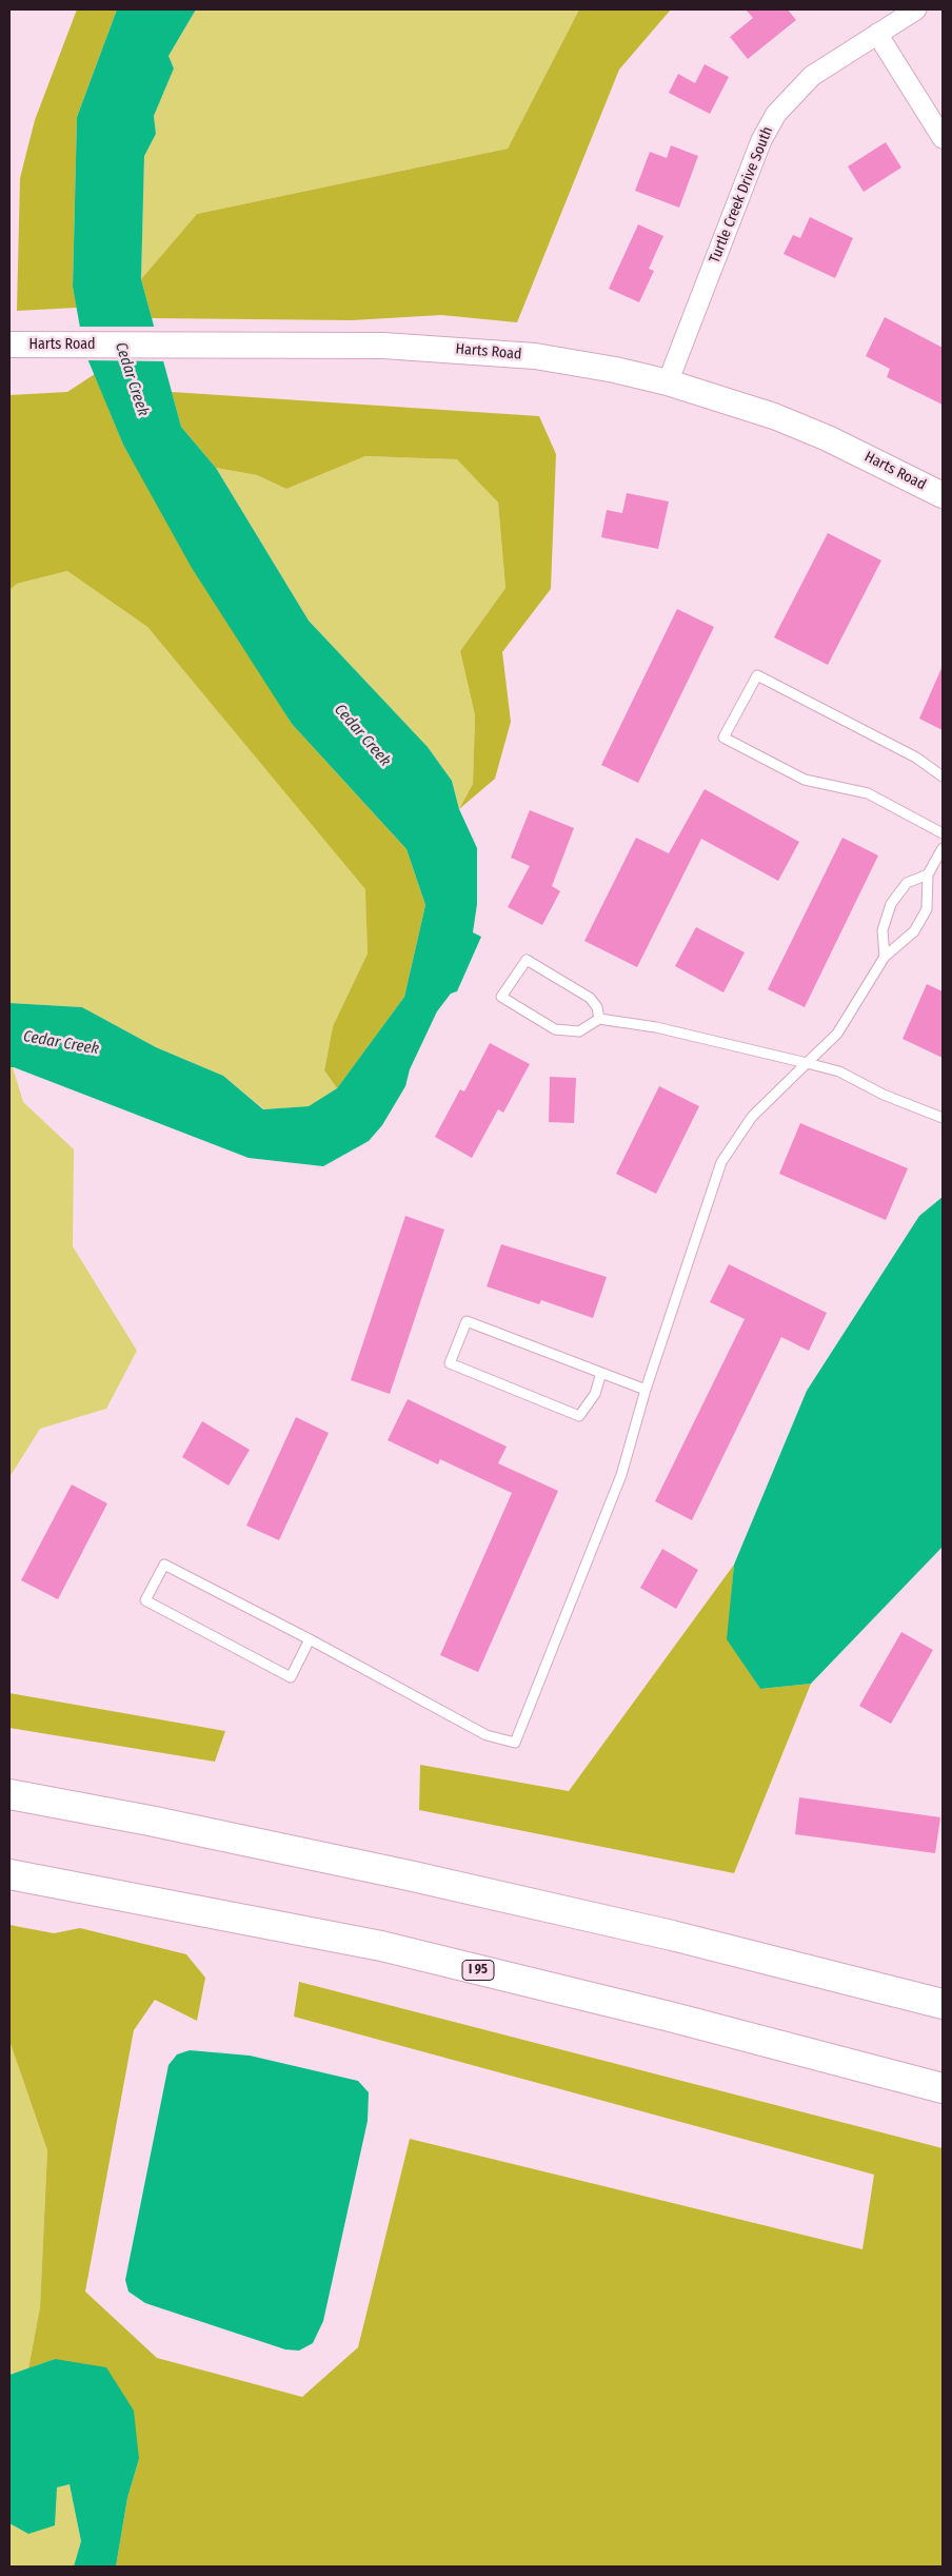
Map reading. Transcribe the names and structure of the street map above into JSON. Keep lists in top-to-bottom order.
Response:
{
  "streets": {
    "highway": ["I 95"],
    "street": ["Turtle Creek Drive South", "Harts Road"]
  },
  "crossings": [
    ["Turtle Creek Drive South", "Harts Road"]
  ],
  "water": ["Cedar Creek"]
}
